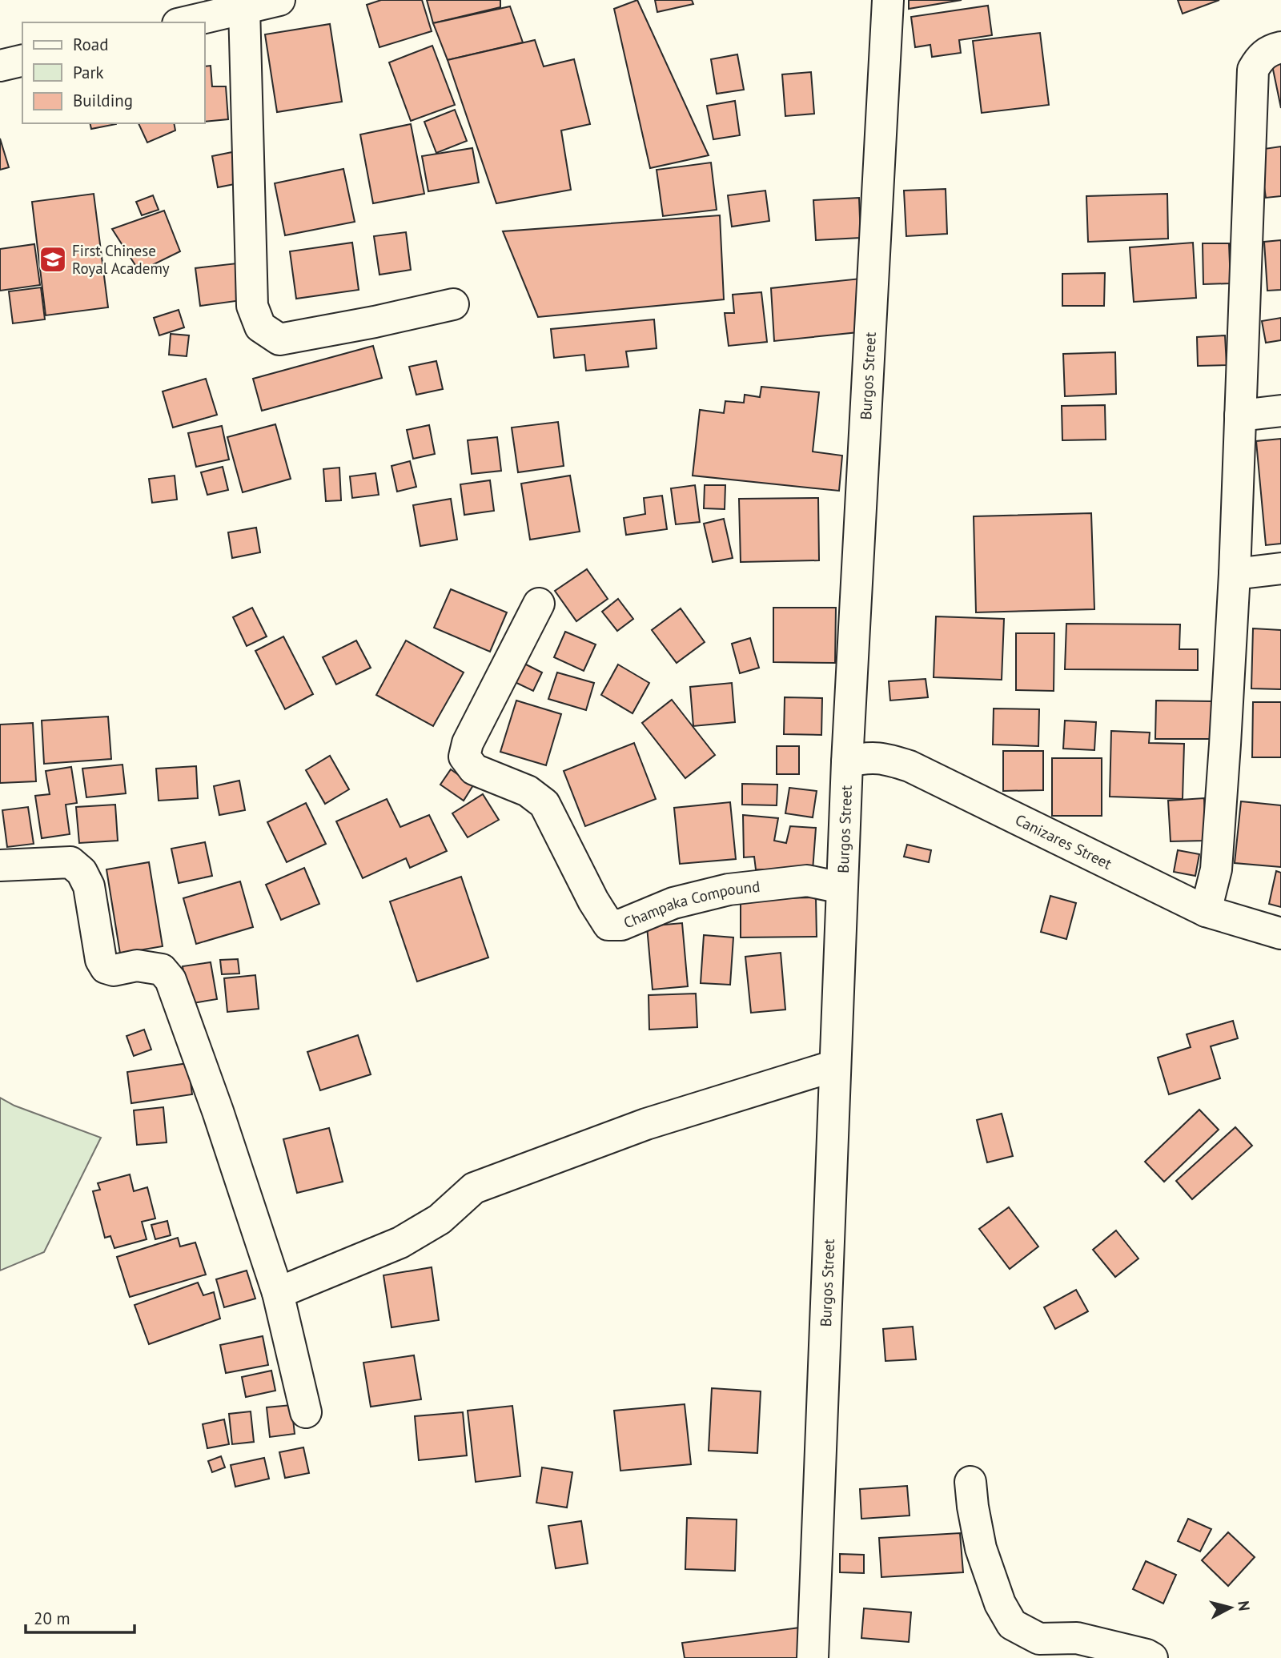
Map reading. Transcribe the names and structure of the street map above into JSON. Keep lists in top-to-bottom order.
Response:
{
  "streets": {
    "street": ["Burgos Street", "Canizares Street", "Champaka Compound"]
  },
  "crossings": [
    ["Burgos Street", "Canizares Street"],
    ["Burgos Street", "Champaka Compound"]
  ],
  "places": {
    "school or university": ["First Chinese Royal Academy"]
  },
  "legend": ["Road", "Park", "Building"],
  "scale_bar": "20 m",
  "north": "right"
}
